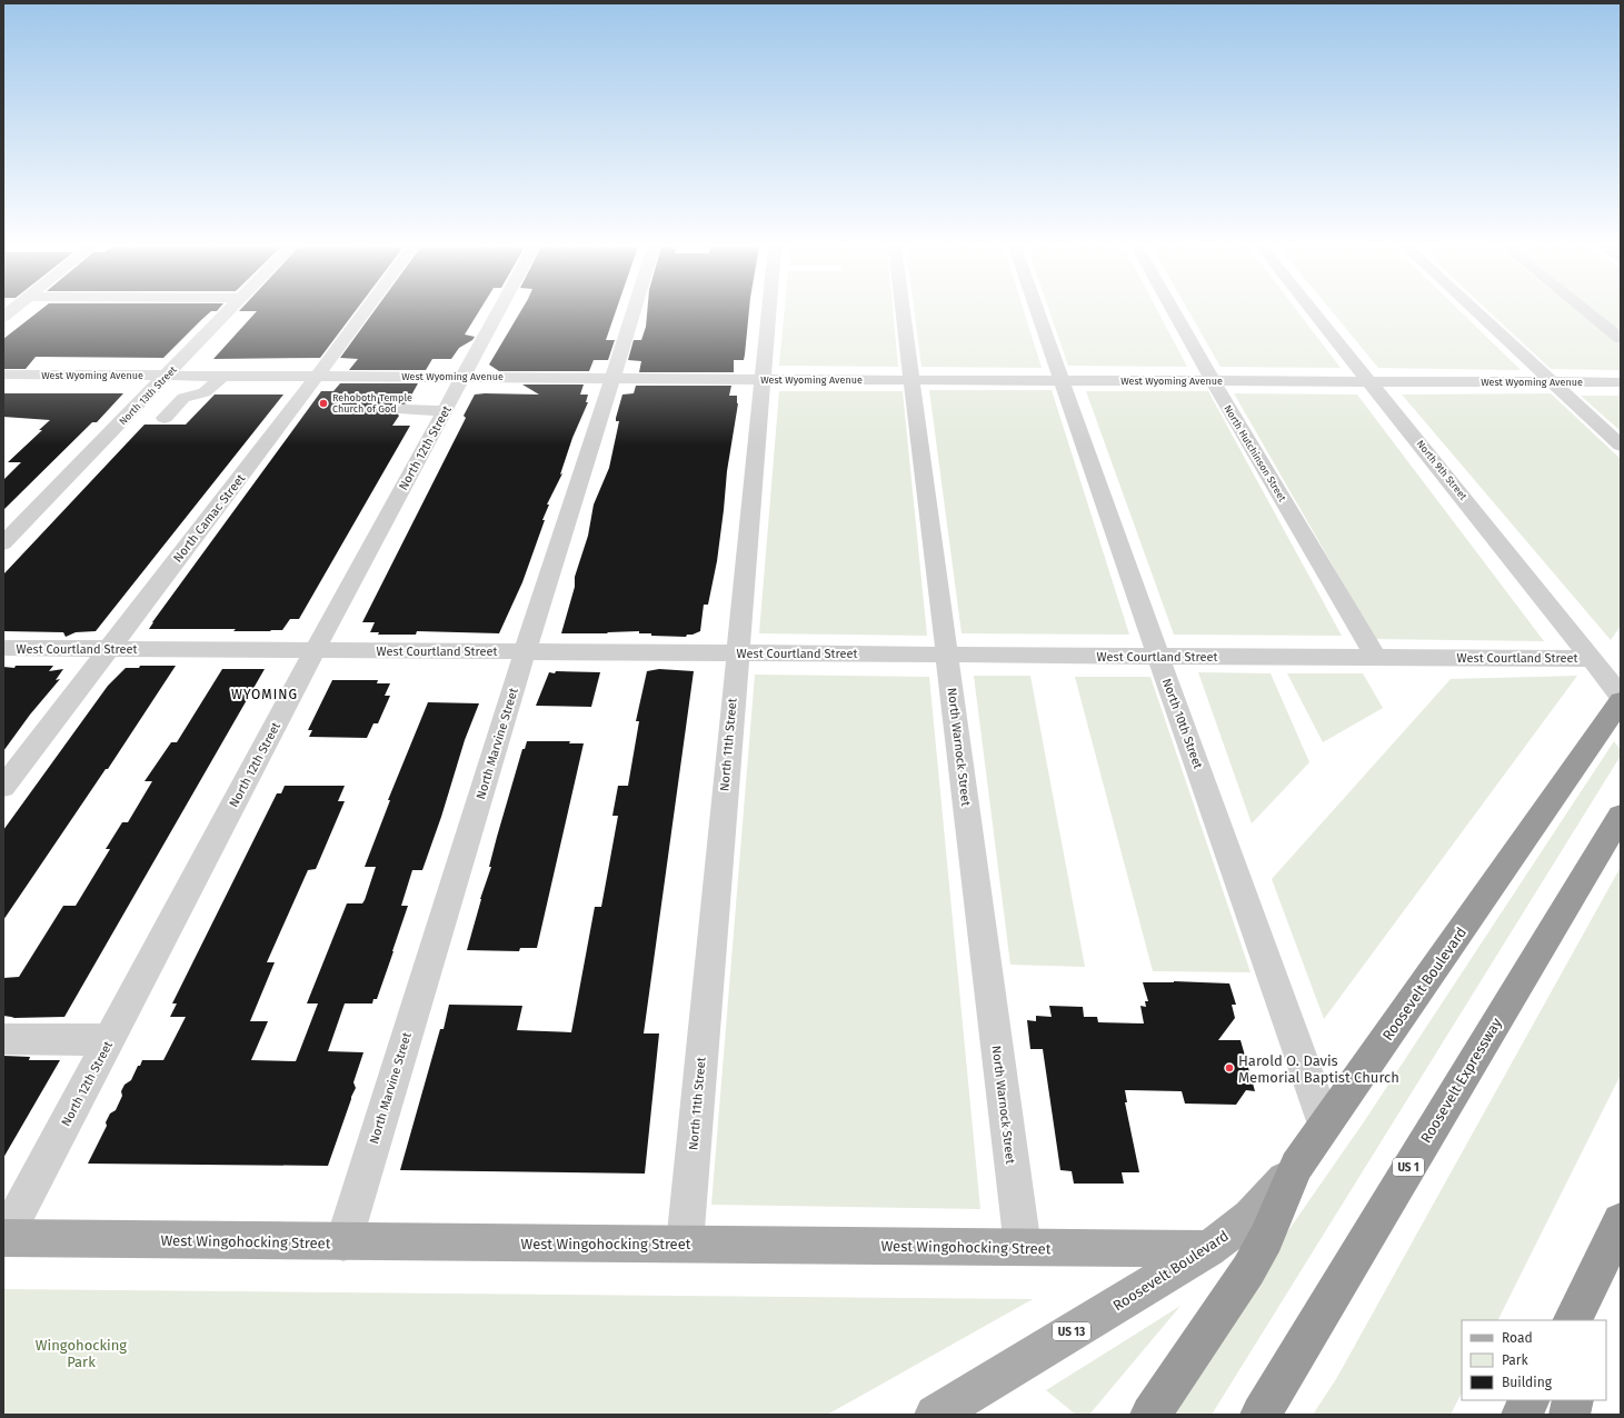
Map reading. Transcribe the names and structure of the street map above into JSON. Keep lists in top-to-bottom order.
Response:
{
  "streets": {
    "highway": ["Roosevelt Boulevard", "Roosevelt Expressway", "US 1"],
    "main road": ["West Wingohocking Street", "US 13"],
    "street": [
      "West Wyoming Avenue",
      "North 13th Street",
      "North 12th Street",
      "North Hutchinson Street",
      "North 9th Street",
      "North Camac Street",
      "West Courtland Street",
      "North 10th Street",
      "North Marvine Street",
      "North 11th Street",
      "North Warnock Street"
    ]
  },
  "crossings": [
    ["West Wyoming Avenue", "North 13th Street"],
    ["West Wyoming Avenue", "North 12th Street"],
    ["West Wyoming Avenue", "North Hutchinson Street"],
    ["West Wyoming Avenue", "North 9th Street"],
    ["West Wyoming Avenue", "North Camac Street"],
    ["West Wyoming Avenue", "North 10th Street"],
    ["West Wyoming Avenue", "North Marvine Street"],
    ["West Wyoming Avenue", "North 11th Street"],
    ["West Wyoming Avenue", "North Warnock Street"],
    ["North 12th Street", "West Courtland Street"],
    ["North 12th Street", "West Wingohocking Street"],
    ["North Hutchinson Street", "West Courtland Street"],
    ["North 9th Street", "West Courtland Street"],
    ["North Camac Street", "West Courtland Street"],
    ["West Courtland Street", "North 10th Street"],
    ["West Courtland Street", "North Marvine Street"],
    ["West Courtland Street", "North 11th Street"],
    ["West Courtland Street", "North Warnock Street"],
    ["North 10th Street", "Roosevelt Boulevard"],
    ["North Marvine Street", "West Wingohocking Street"],
    ["North 11th Street", "West Wingohocking Street"],
    ["North Warnock Street", "West Wingohocking Street"],
    ["Roosevelt Boulevard", "West Wingohocking Street"]
  ],
  "districts": ["WYOMING"],
  "parks": ["Wingohocking Park"],
  "places": ["Rehoboth Temple Church of God", "Harold O. Davis Memorial Baptist Church"],
  "legend": ["Road", "Park", "Building"]
}
